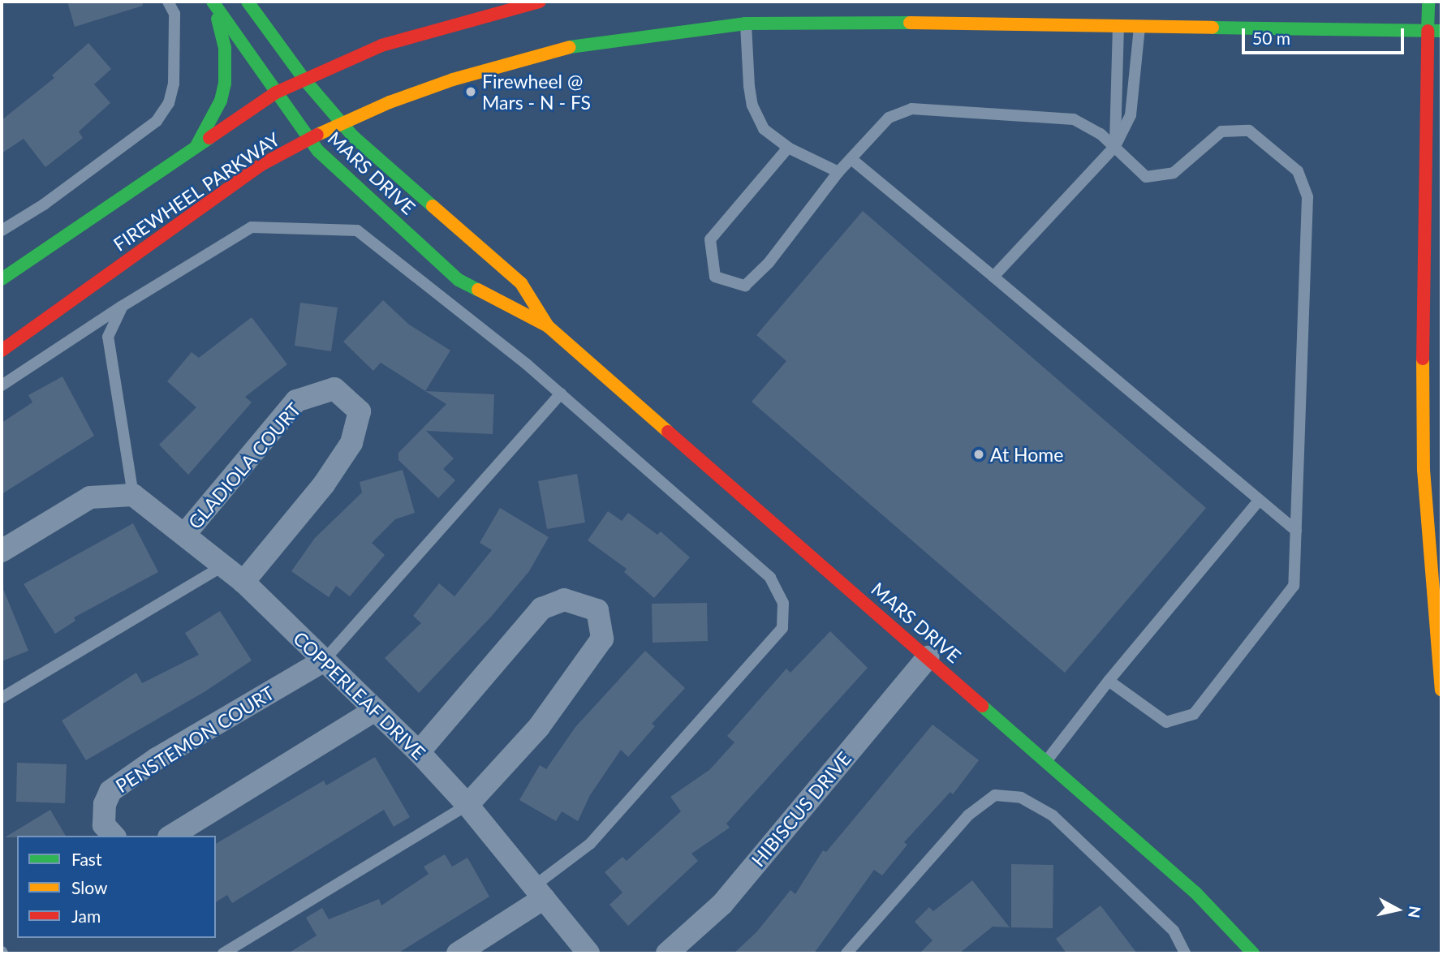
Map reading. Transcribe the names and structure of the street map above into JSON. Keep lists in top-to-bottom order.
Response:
{
  "streets": {
    "main road": ["MARS DRIVE", "FIREWHEEL PARKWAY"],
    "street": [
      "GLADIOLA COURT",
      "COPPERLEAF DRIVE",
      "PENSTEMON COURT",
      "HIBISCUS DRIVE"
    ]
  },
  "crossings": [
    ["MARS DRIVE", "FIREWHEEL PARKWAY"],
    ["MARS DRIVE", "HIBISCUS DRIVE"],
    ["GLADIOLA COURT", "COPPERLEAF DRIVE"],
    ["COPPERLEAF DRIVE", "PENSTEMON COURT"]
  ],
  "places": ["Firewheel @ Mars - N - FS", "At Home"],
  "legend": ["Fast", "Slow", "Jam"],
  "scale_bar": "50 m",
  "north": "right"
}
